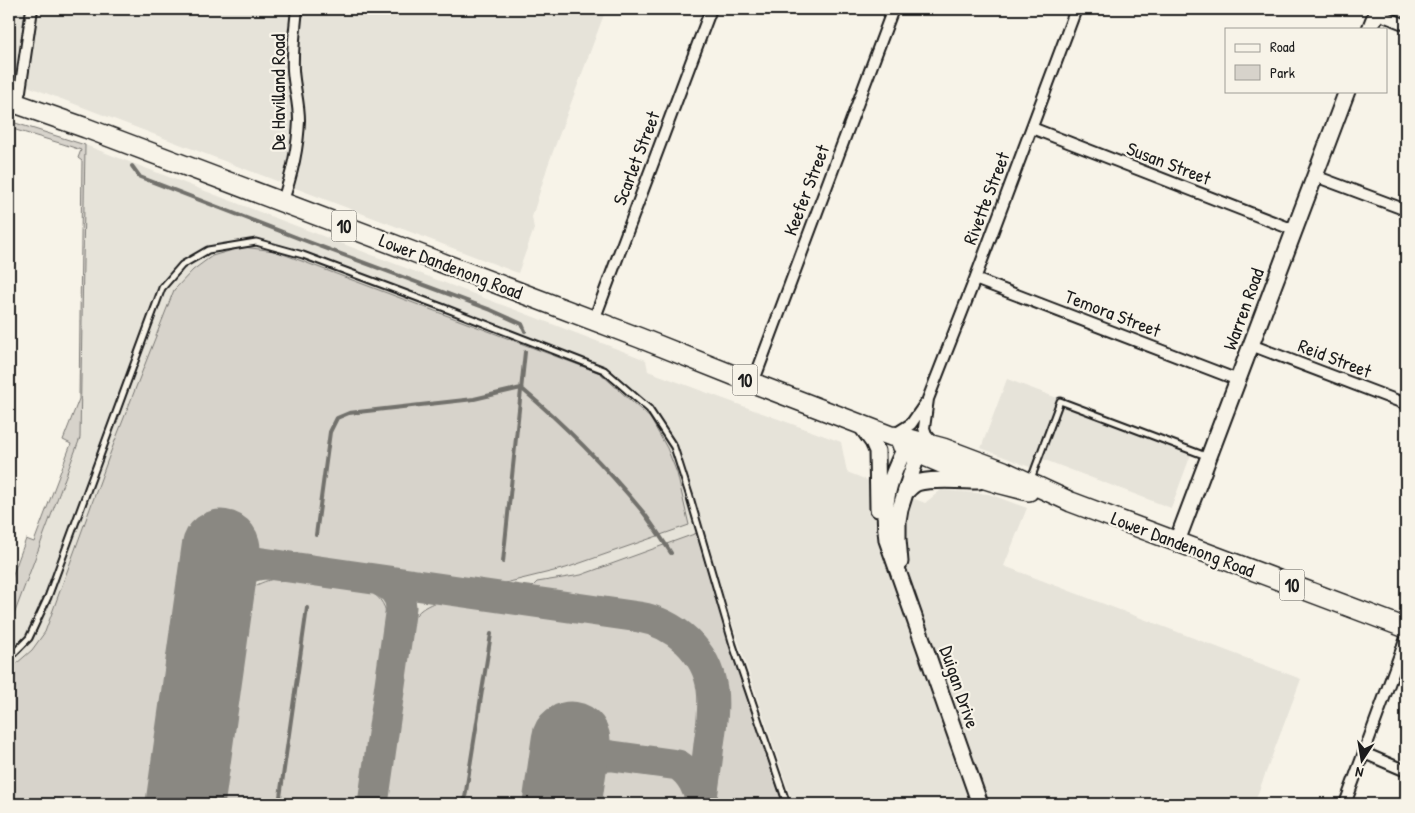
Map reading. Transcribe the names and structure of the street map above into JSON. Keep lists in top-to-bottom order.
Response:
{
  "streets": {
    "highway": ["10", "Lower Dandenong Road"],
    "main road": ["Warren Road", "Duigan Drive"],
    "street": [
      "De Havilland Road",
      "Scarlet Street",
      "Susan Street",
      "Keefer Street",
      "Rivette Street",
      "Temora Street",
      "Reid Street"
    ]
  },
  "crossings": [
    ["De Havilland Road", "Lower Dandenong Road"],
    ["Scarlet Street", "Lower Dandenong Road"],
    ["Susan Street", "Rivette Street"],
    ["Susan Street", "Warren Road"],
    ["Keefer Street", "Lower Dandenong Road"],
    ["Rivette Street", "Lower Dandenong Road"],
    ["Rivette Street", "Temora Street"],
    ["Rivette Street", "Duigan Drive"],
    ["Lower Dandenong Road", "Warren Road"],
    ["Lower Dandenong Road", "Duigan Drive"],
    ["Warren Road", "Temora Street"],
    ["Warren Road", "Reid Street"]
  ],
  "legend": ["Road", "Park"],
  "north": "bottom"
}
